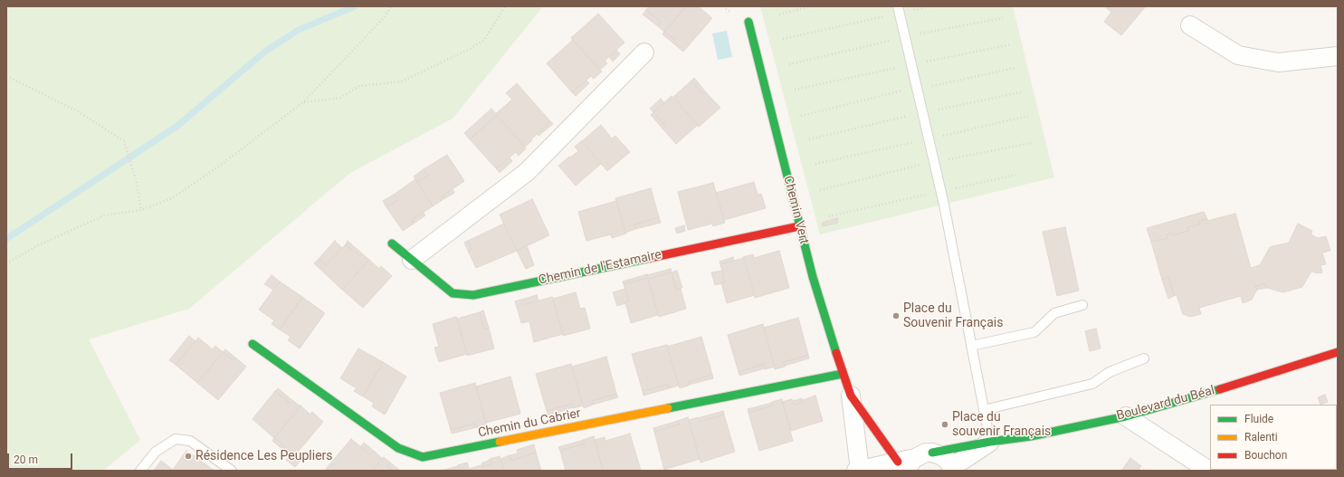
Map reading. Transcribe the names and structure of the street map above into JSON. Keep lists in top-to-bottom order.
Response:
{
  "streets": {
    "street": [
      "Chemin Vert",
      "Chemin de l'Estamaire",
      "Boulevard du Béal",
      "Chemin du Cabrier"
    ]
  },
  "crossings": [
    ["Chemin Vert", "Chemin de l'Estamaire"],
    ["Chemin Vert", "Chemin du Cabrier"]
  ],
  "places": ["Place du Souvenir Français", "Place du souvenir Français", "Résidence Les Peupliers"],
  "legend": ["Fluide", "Ralenti", "Bouchon"],
  "scale_bar": "20 m"
}
